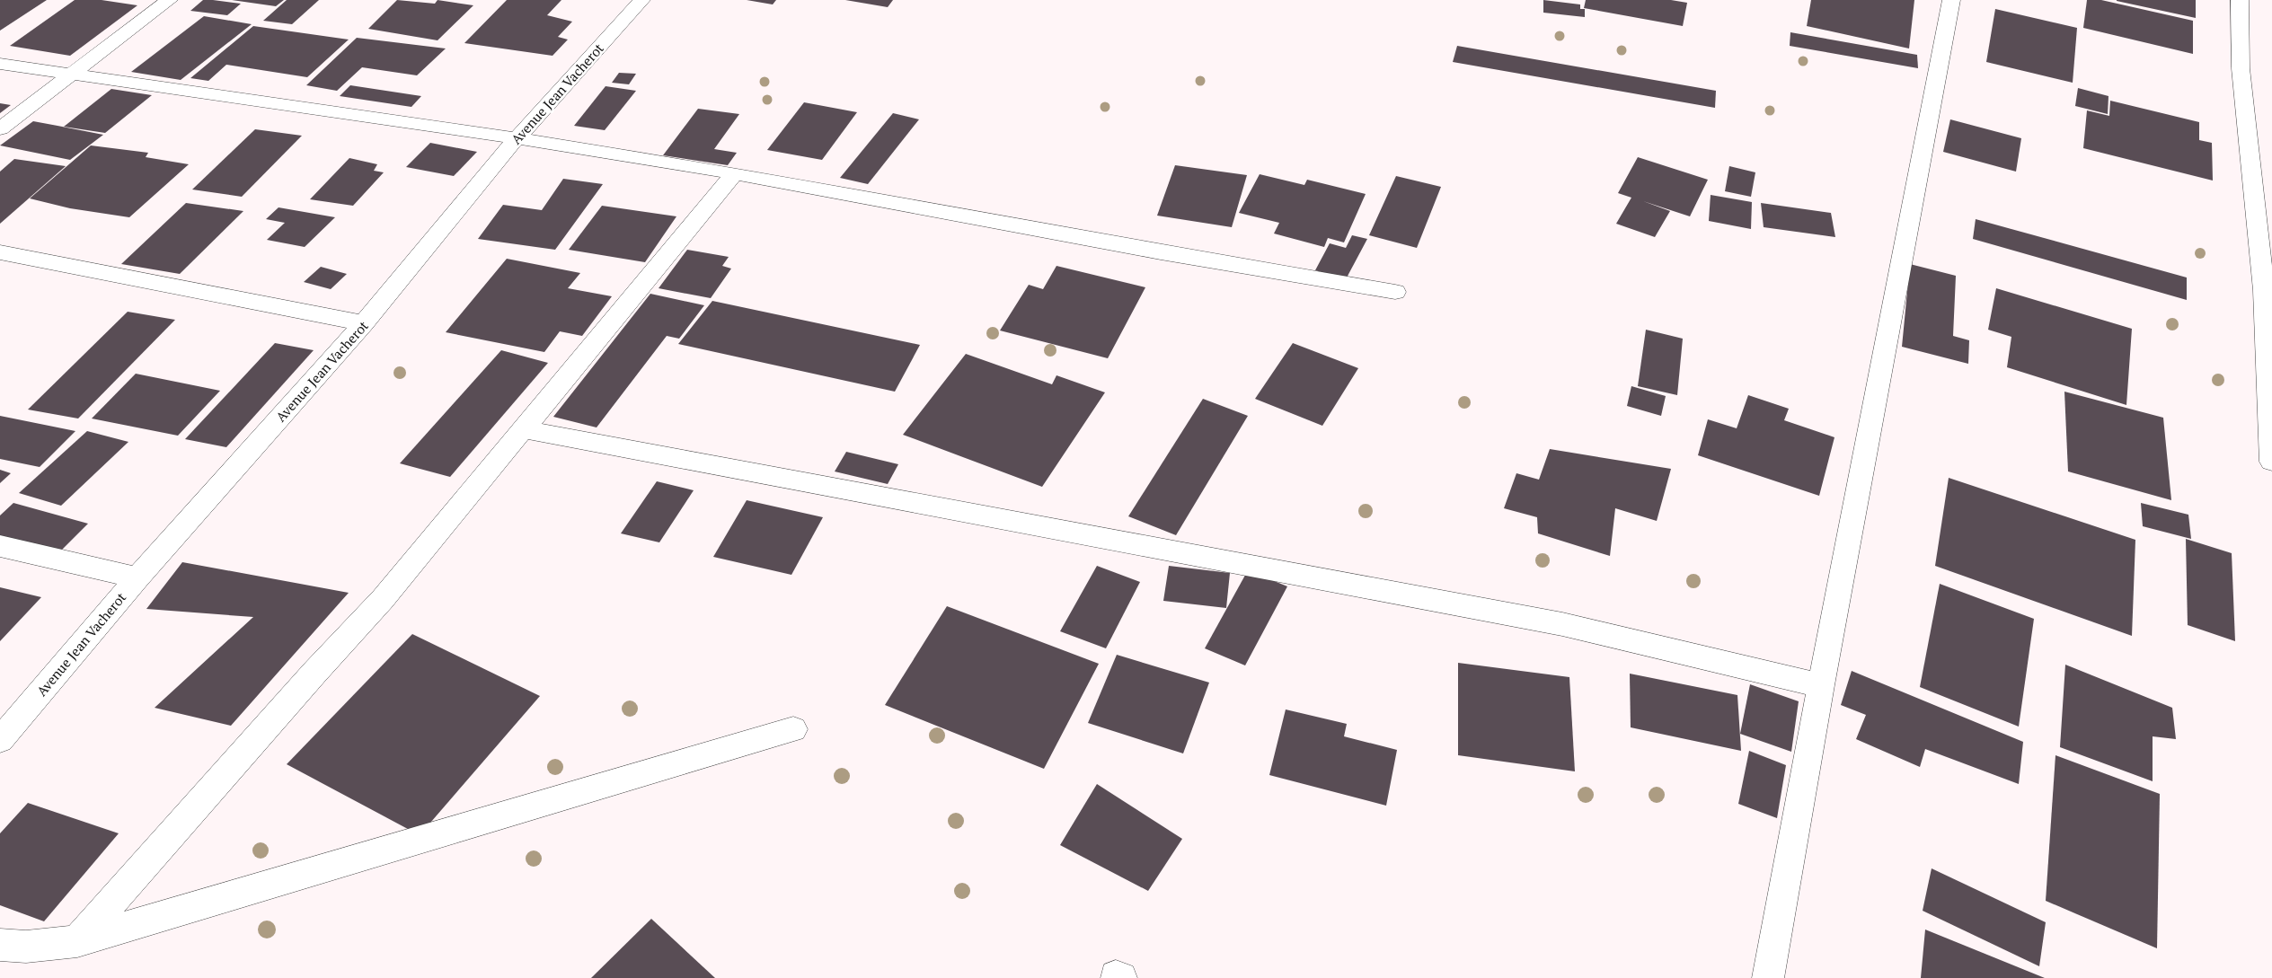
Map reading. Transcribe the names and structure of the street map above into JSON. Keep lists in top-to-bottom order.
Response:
{
  "streets": {
    "street": ["Avenue Jean Vacherot"]
  }
}
